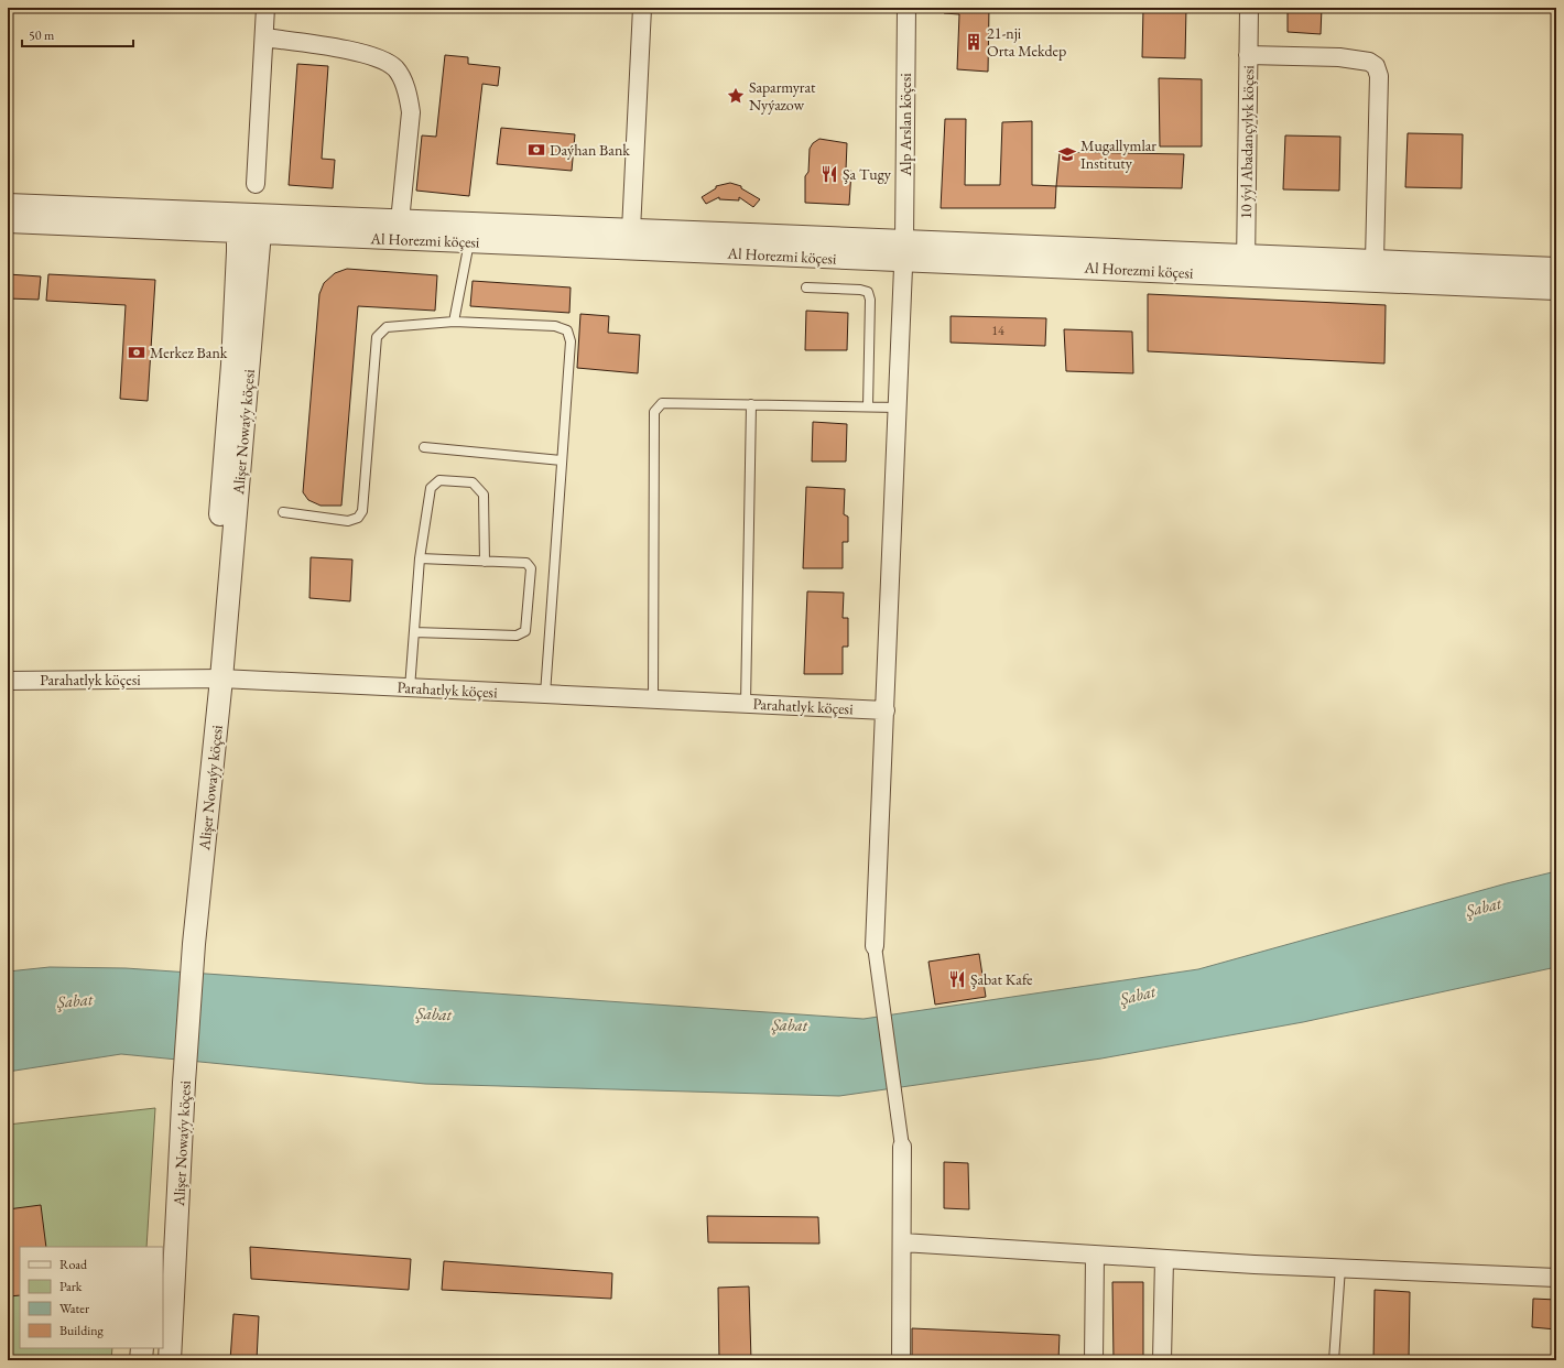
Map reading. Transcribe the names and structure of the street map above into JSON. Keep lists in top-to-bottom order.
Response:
{
  "streets": {
    "street": [
      "Alp Arslan köçesi",
      "10 ýyl Abadançylyk köçesi",
      "Al Horezmi köçesi",
      "Alişer Nowaýy köçesi",
      "Parahatlyk köçesi"
    ]
  },
  "crossings": [
    ["Alp Arslan köçesi", "Al Horezmi köçesi"],
    ["Alp Arslan köçesi", "Parahatlyk köçesi"],
    ["10 ýyl Abadançylyk köçesi", "Al Horezmi köçesi"],
    ["Al Horezmi köçesi", "Alişer Nowaýy köçesi"],
    ["Alişer Nowaýy köçesi", "Parahatlyk köçesi"]
  ],
  "water": ["Şabat"],
  "places": {
    "building": ["21-nji Orta Mekdep"],
    "place": ["Saparmyrat Nyýazow"],
    "bank": ["Daýhan Bank", "Merkez Bank"],
    "school or university": ["Mugallymlar Instituty"],
    "restaurant": ["Şa Tugy", "Şabat Kafe"]
  },
  "house_numbers": ["14"],
  "legend": [
    "Road",
    "Park",
    "Water",
    "Building"
  ],
  "scale_bar": "50 m"
}
